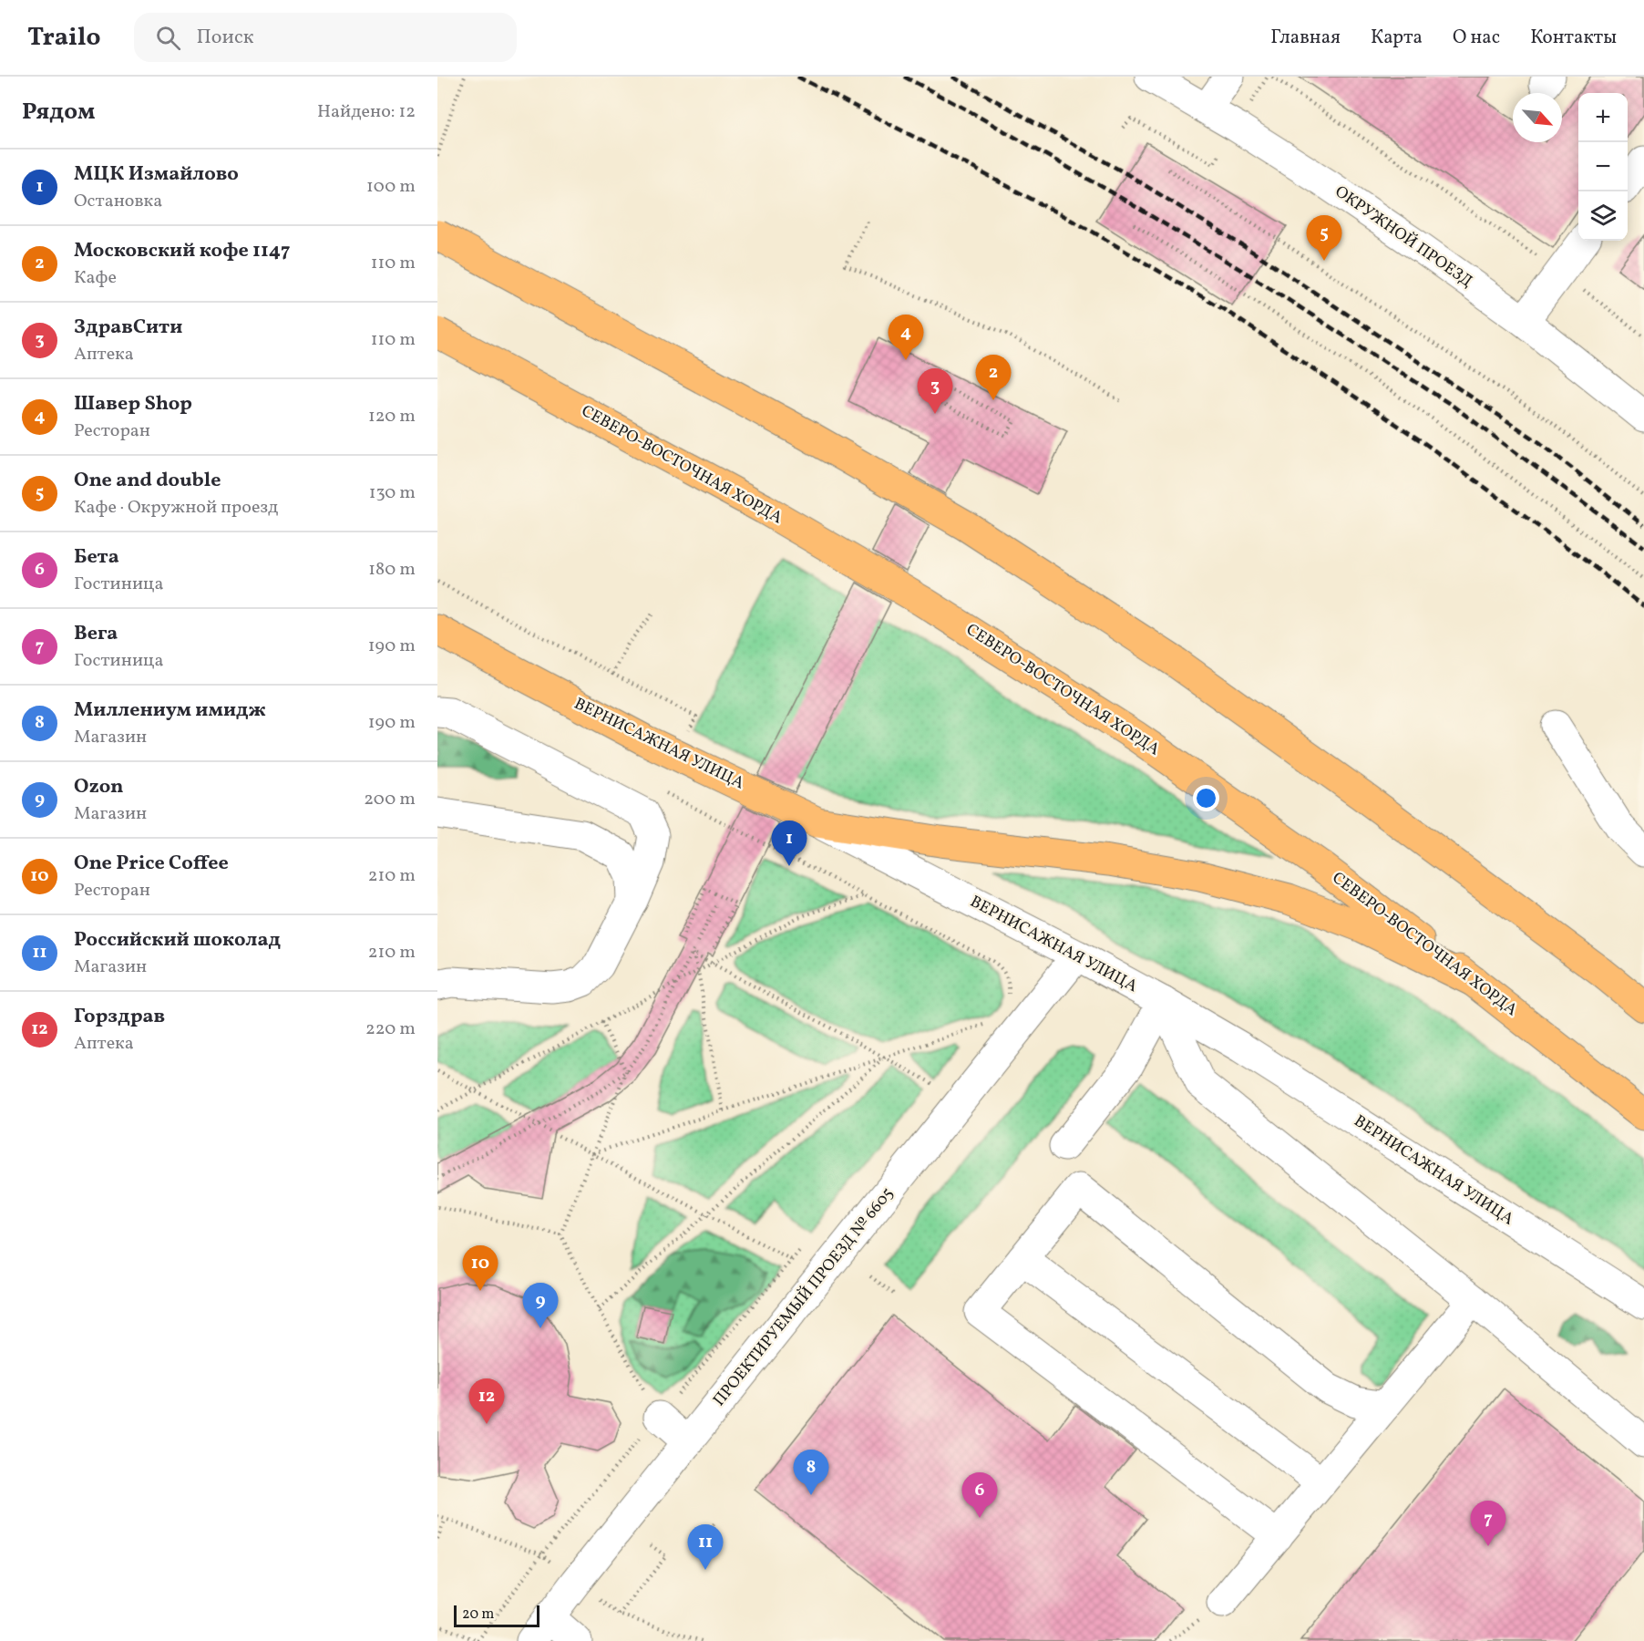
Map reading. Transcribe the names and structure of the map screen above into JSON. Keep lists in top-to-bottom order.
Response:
{
  "streets": {
    "main road": ["СЕВЕРО-ВОСТОЧНАЯ ХОРДА", "ВЕРНИСАЖНАЯ УЛИЦА"],
    "street": ["ОКРУЖНОЙ ПРОЕЗД", "ПРОЕКТИРУЕМЫЙ ПРОЕЗД № 6605"]
  },
  "crossings": [
    ["ВЕРНИСАЖНАЯ УЛИЦА", "ПРОЕКТИРУЕМЫЙ ПРОЕЗД № 6605"]
  ],
  "scale_bar": "20 m",
  "north": "bottom right",
  "page": {
    "header": "Trailo",
    "search": "Поиск",
    "nav": [
      "Главная",
      "Карта",
      "О нас",
      "Контакты"
    ],
    "heading": ["Рядом", "Найдено: 12"],
    "map_buttons": ["+", "−"],
    "list": [
      {
        "mark": "1",
        "name": "МЦК Измайлово",
        "note": "Остановка",
        "value": "100 m"
      },
      {
        "mark": "2",
        "name": "Московский кофе 1147",
        "note": "Кафе",
        "value": "110 m"
      },
      {
        "mark": "3",
        "name": "ЗдравСити",
        "note": "Аптека",
        "value": "110 m"
      },
      {
        "mark": "4",
        "name": "Шавер Shop",
        "note": "Ресторан",
        "value": "120 m"
      },
      {
        "mark": "5",
        "name": "One and double",
        "note": "Кафе · Окружной проезд",
        "value": "130 m"
      },
      {
        "mark": "6",
        "name": "Бета",
        "note": "Гостиница",
        "value": "180 m"
      },
      {
        "mark": "7",
        "name": "Вега",
        "note": "Гостиница",
        "value": "190 m"
      },
      {
        "mark": "8",
        "name": "Миллениум имидж",
        "note": "Магазин",
        "value": "190 m"
      },
      {
        "mark": "9",
        "name": "Ozon",
        "note": "Магазин",
        "value": "200 m"
      },
      {
        "mark": "10",
        "name": "One Price Coffee",
        "note": "Ресторан",
        "value": "210 m"
      },
      {
        "mark": "11",
        "name": "Российский шоколад",
        "note": "Магазин",
        "value": "210 m"
      },
      {
        "mark": "12",
        "name": "Горздрав",
        "note": "Аптека",
        "value": "220 m"
      }
    ],
    "pins": [
      "5",
      "4",
      "2",
      "3",
      "1",
      "10",
      "9",
      "12",
      "8",
      "6",
      "7",
      "11"
    ],
    "scale": "20 m"
  }
}
